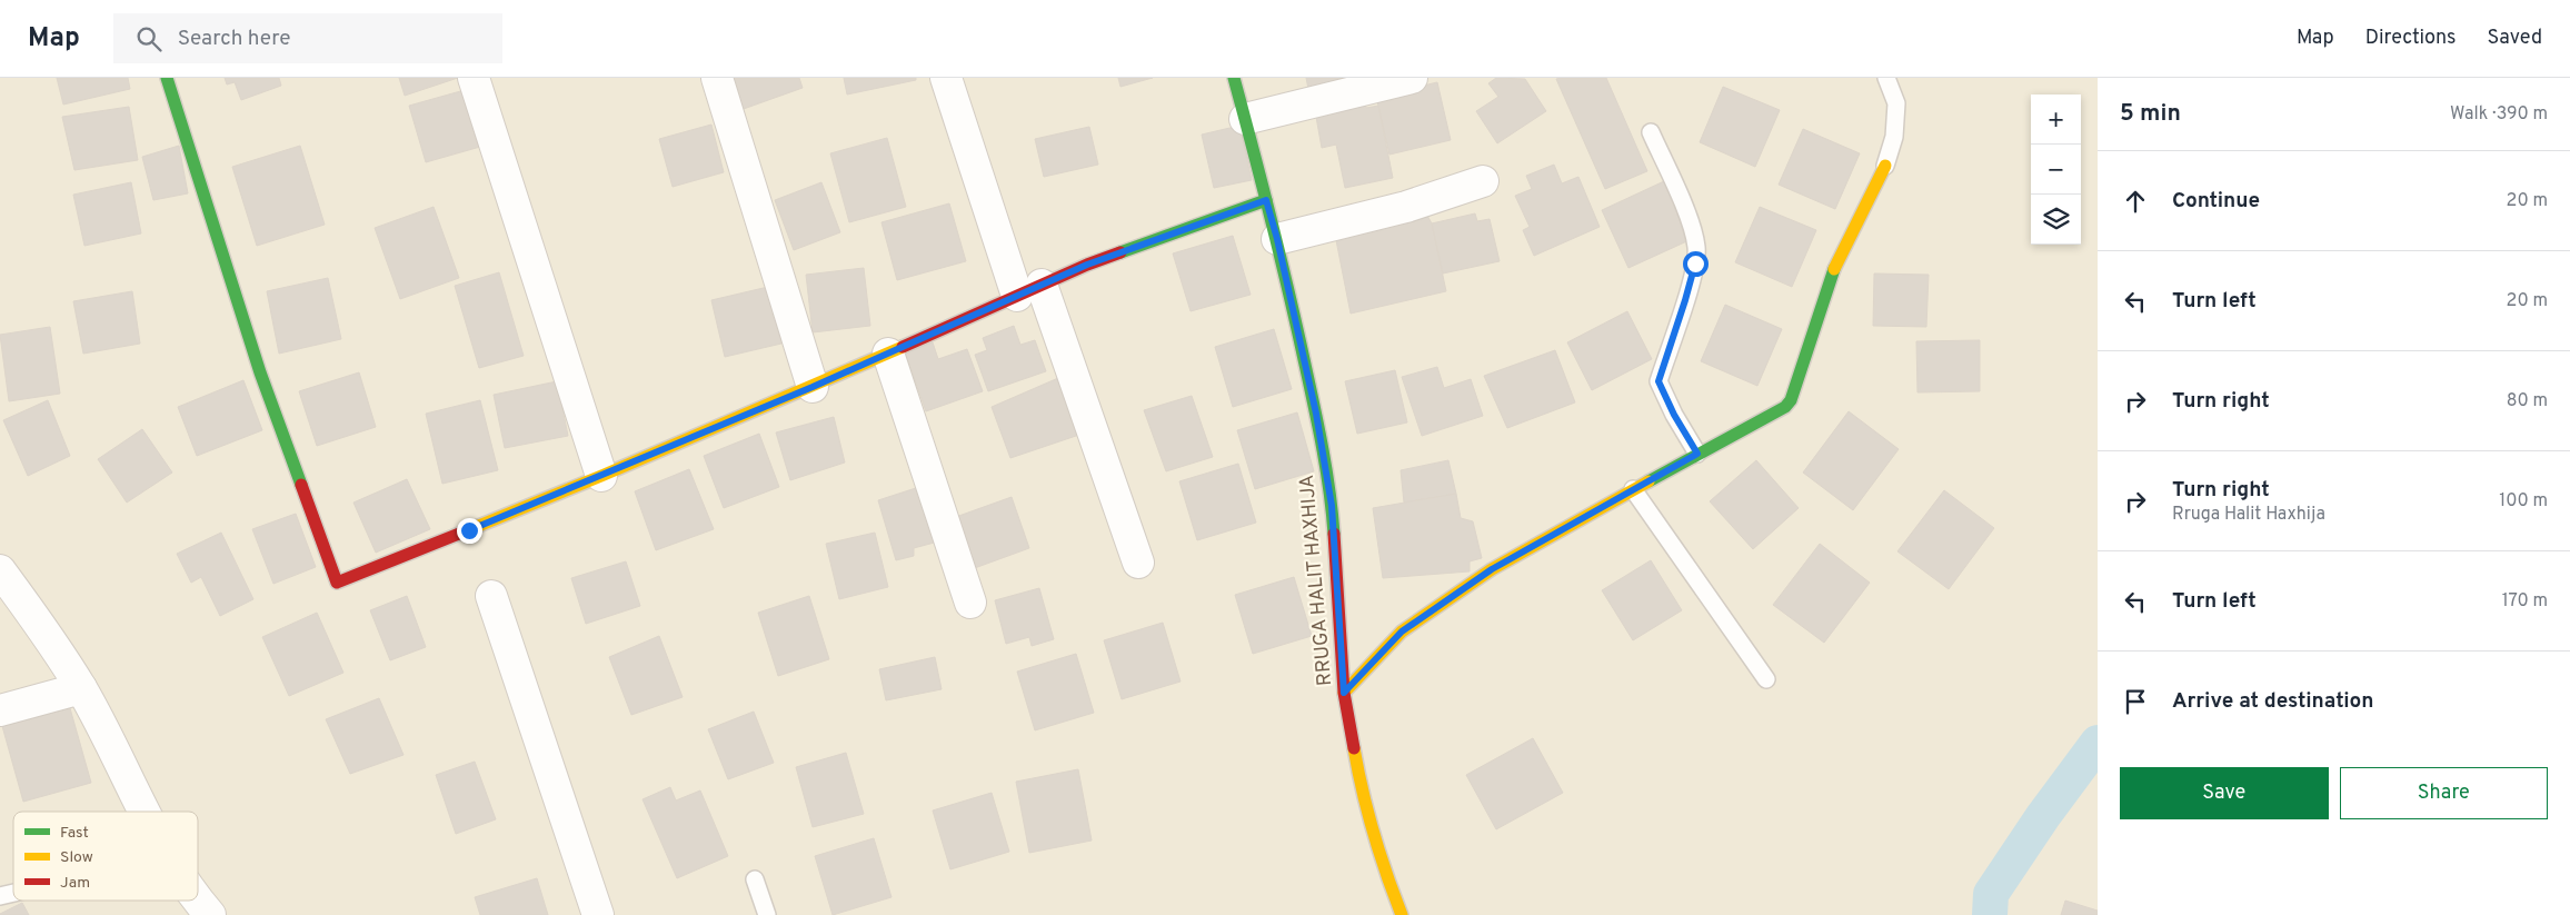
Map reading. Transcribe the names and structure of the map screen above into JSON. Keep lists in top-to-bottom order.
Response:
{
  "streets": {
    "street": ["RRUGA HALIT HAXHIJA"]
  },
  "legend": ["Fast", "Slow", "Jam"],
  "page": {
    "header": "Map",
    "search": "Search here",
    "nav": ["Map", "Directions", "Saved"],
    "heading": ["5 min", "Walk · 390 m"],
    "map_buttons": ["+", "−"],
    "list": [
      ["Continue", "20 m"],
      ["Turn left", "20 m"],
      ["Turn right", "80 m"],
      ["Turn right", "Rruga Halit Haxhija", "100 m"],
      ["Turn left", "170 m"],
      "Arrive at destination"
    ],
    "buttons": ["Save", "Share"]
  }
}
